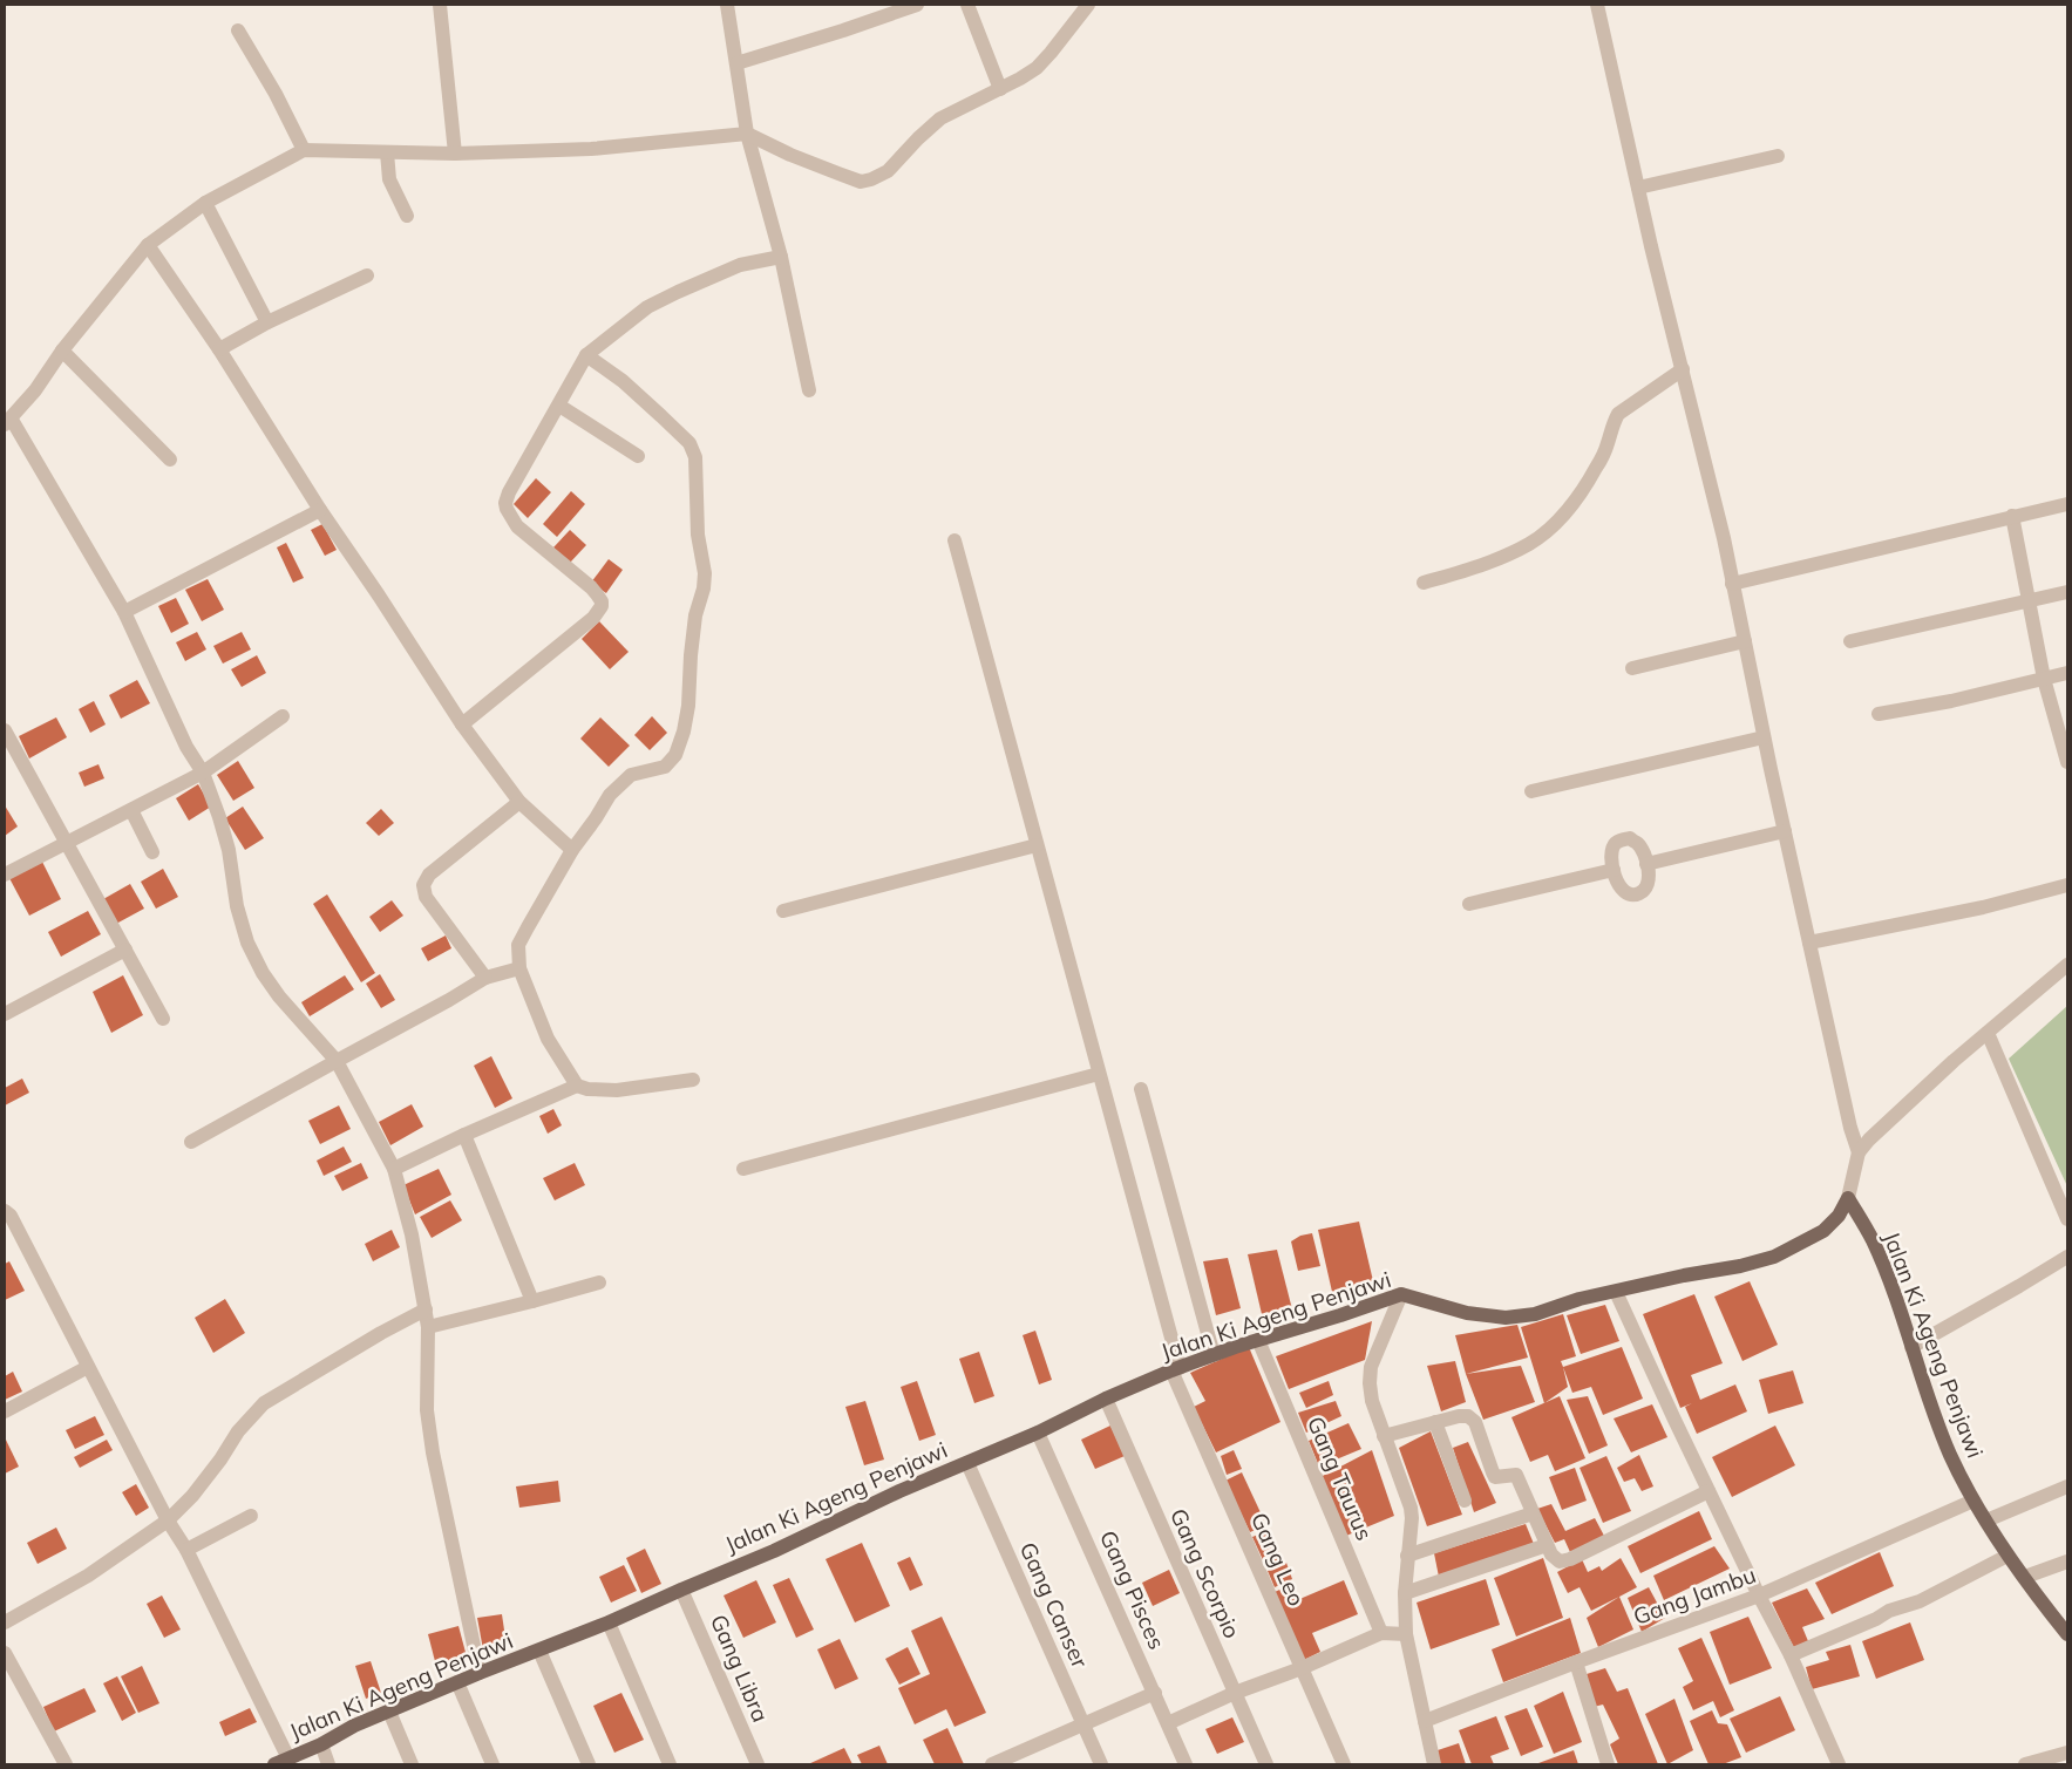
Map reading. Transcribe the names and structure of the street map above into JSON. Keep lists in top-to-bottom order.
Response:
{
  "streets": {
    "main road": ["Jalan Ki Ageng Penjawi"],
    "street": [
      "Gang Taurus",
      "Gang Leo",
      "Gang Scorpio",
      "Gang Pisces",
      "Gang Jambu",
      "Gang Canser",
      "Gang Libra"
    ]
  },
  "crossings": [
    ["Jalan Ki Ageng Penjawi", "Gang Taurus"],
    ["Jalan Ki Ageng Penjawi", "Gang Leo"],
    ["Jalan Ki Ageng Penjawi", "Gang Scorpio"],
    ["Jalan Ki Ageng Penjawi", "Gang Pisces"],
    ["Jalan Ki Ageng Penjawi", "Gang Jambu"],
    ["Jalan Ki Ageng Penjawi", "Gang Canser"],
    ["Jalan Ki Ageng Penjawi", "Gang Libra"]
  ]
}
